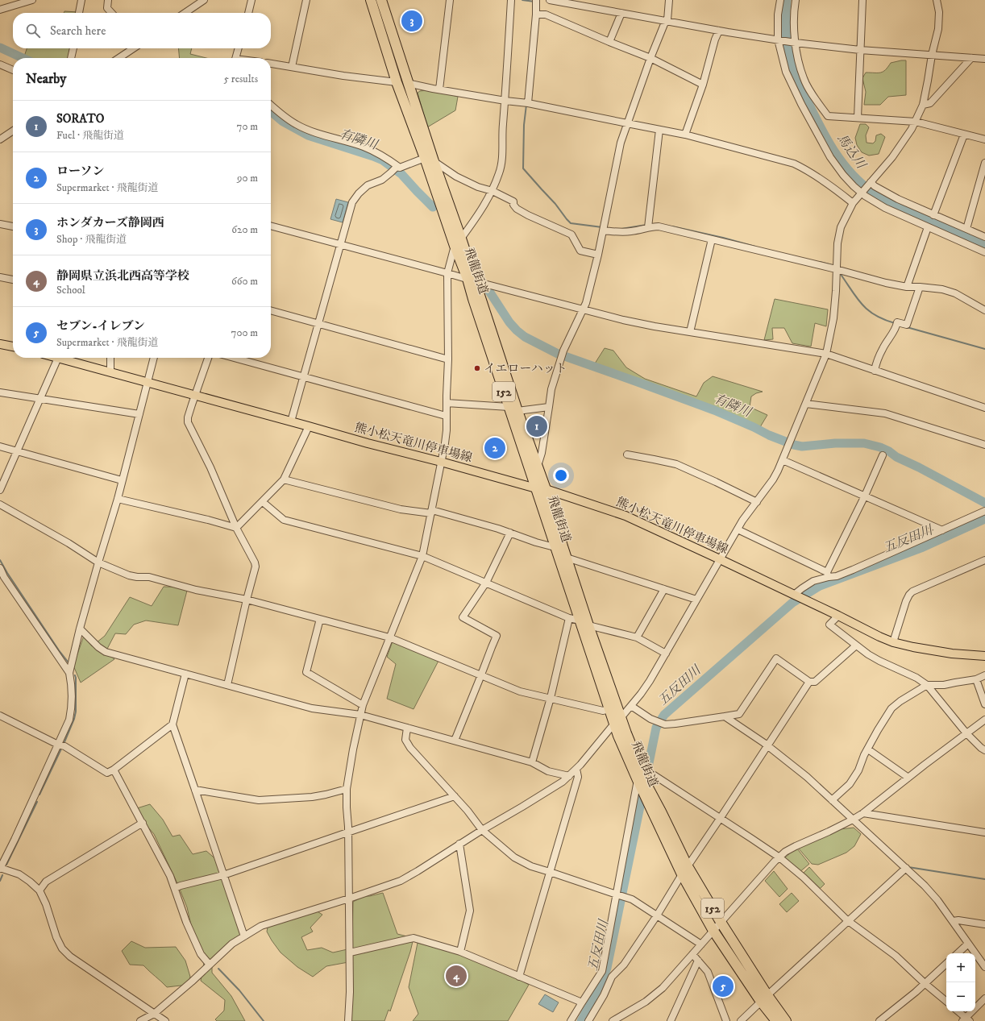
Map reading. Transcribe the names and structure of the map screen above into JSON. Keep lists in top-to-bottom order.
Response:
{
  "streets": {
    "highway": ["飛龍街道", "152"],
    "main road": ["熊小松天竜川停車場線"]
  },
  "crossings": [
    ["飛龍街道", "熊小松天竜川停車場線"]
  ],
  "water": ["有隣川", "馬込川", "五反田川"],
  "places": ["イエローハット"],
  "page": {
    "pins": [
      "3",
      "1",
      "2",
      "4",
      "5"
    ],
    "search": "Search here",
    "heading": ["Nearby", "5 results"],
    "list": [
      {
        "mark": "1",
        "name": "SORATO",
        "note": "Fuel · 飛龍街道",
        "value": "70 m"
      },
      {
        "mark": "2",
        "name": "ローソン",
        "note": "Supermarket · 飛龍街道",
        "value": "90 m"
      },
      {
        "mark": "3",
        "name": "ホンダカーズ静岡西",
        "note": "Shop · 飛龍街道",
        "value": "620 m"
      },
      {
        "mark": "4",
        "name": "静岡県立浜北西高等学校",
        "note": "School",
        "value": "660 m"
      },
      {
        "mark": "5",
        "name": "セブン-イレブン",
        "note": "Supermarket · 飛龍街道",
        "value": "700 m"
      }
    ],
    "map_buttons": ["+", "−"]
  }
}
